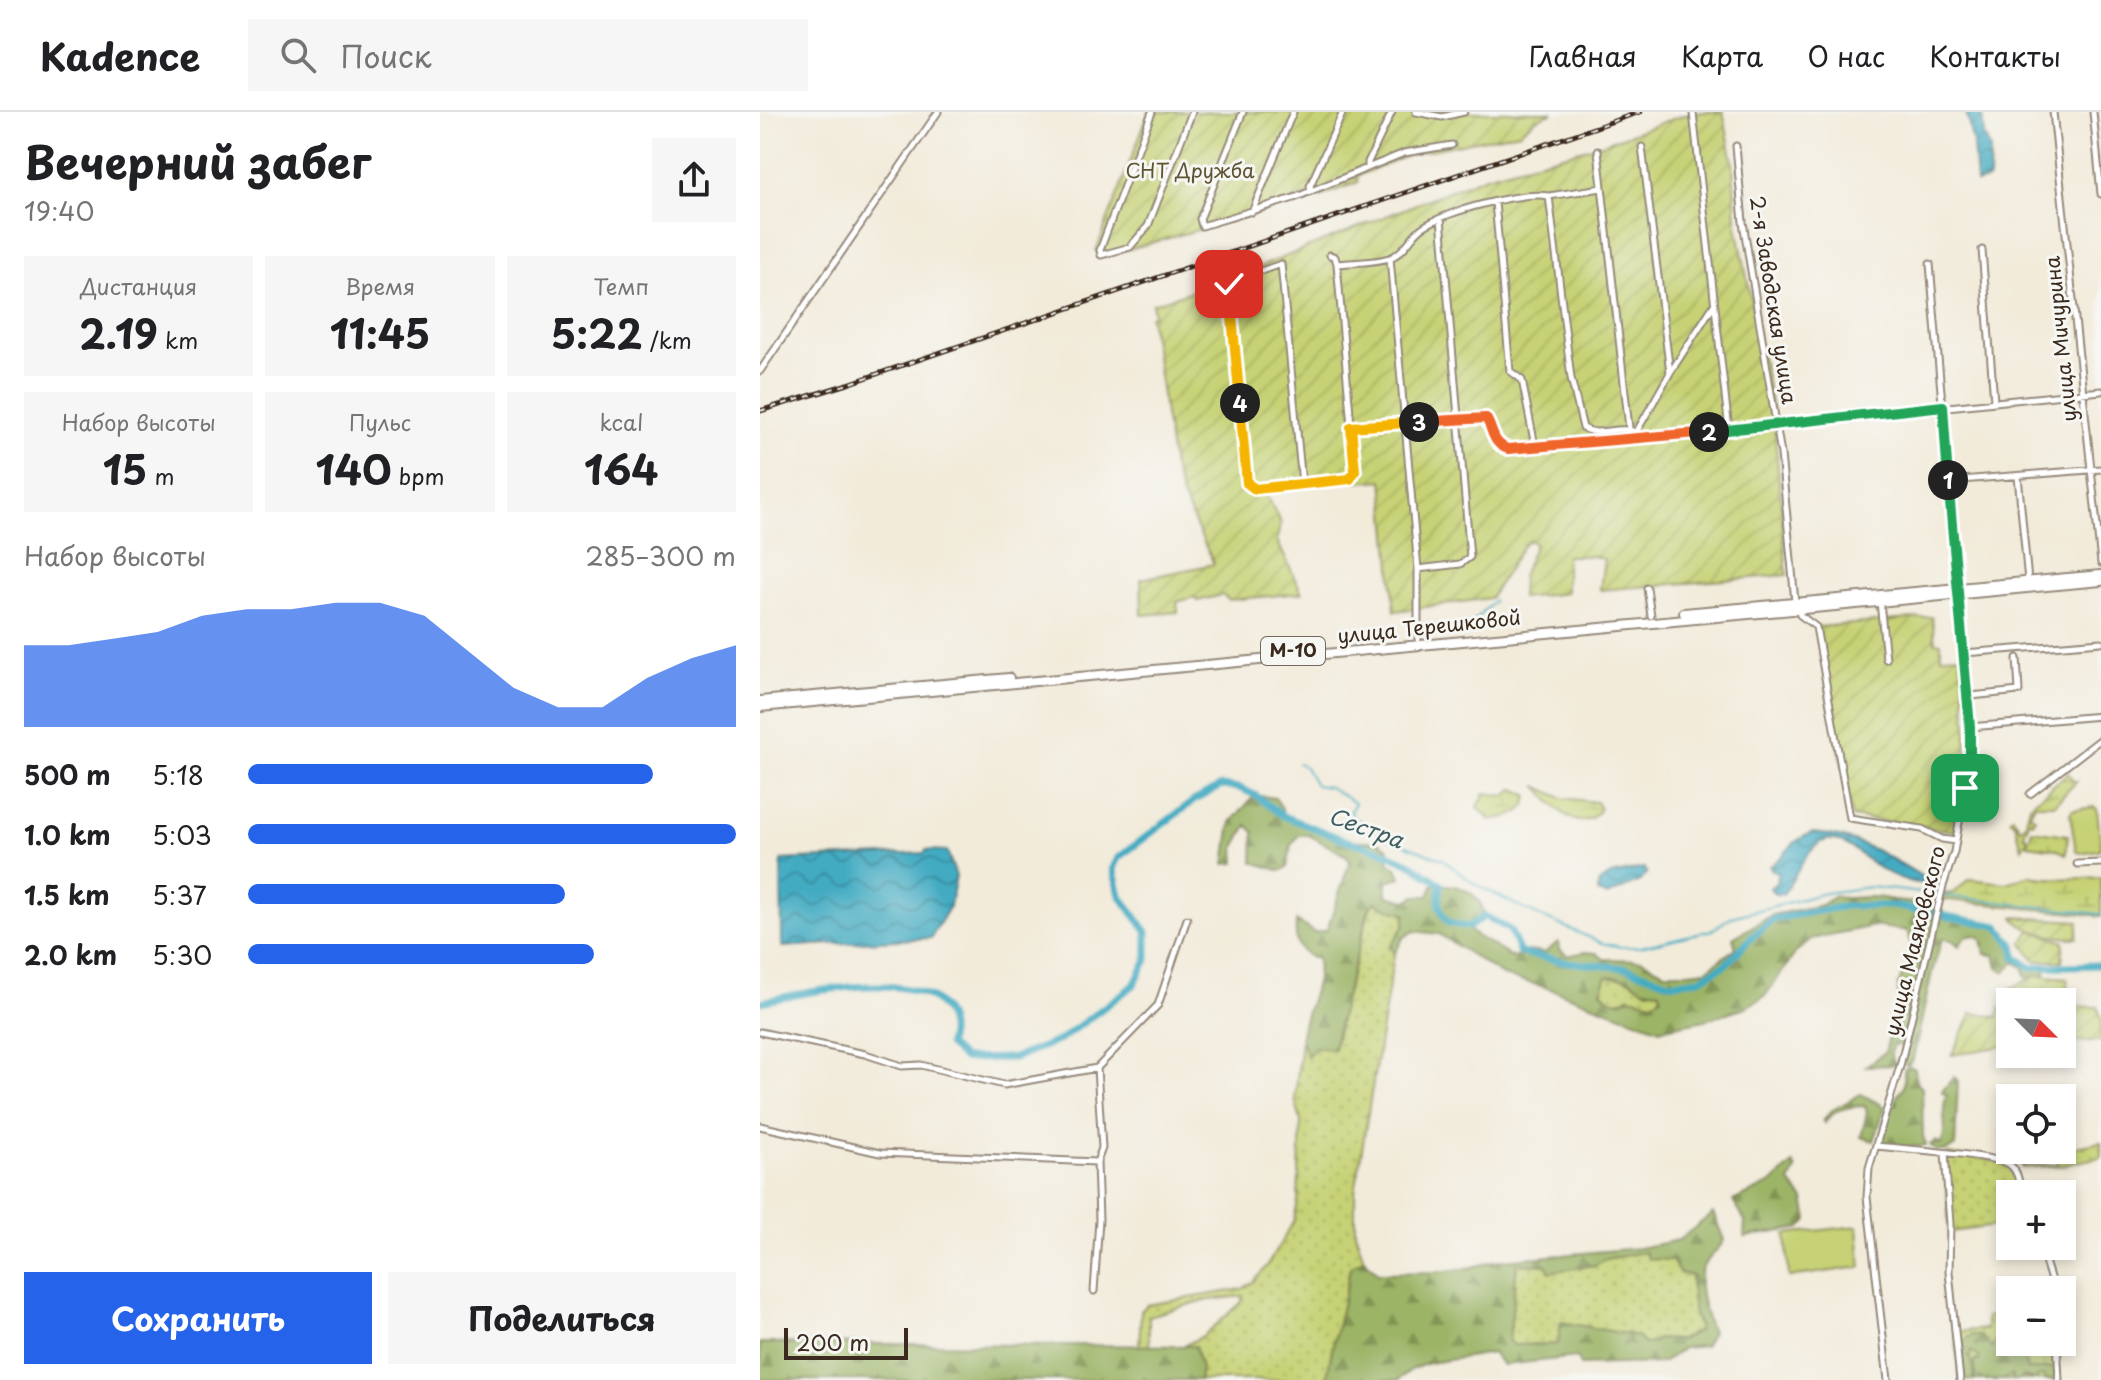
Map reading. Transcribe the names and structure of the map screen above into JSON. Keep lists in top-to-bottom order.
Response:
{
  "streets": {
    "highway": ["улица Терешковой", "М-10"],
    "street": ["2-я Заводская улица", "улица Мичурина", "улица Маяковского"]
  },
  "crossings": [
    ["2-я Заводская улица", "улица Терешковой"],
    ["улица Терешковой", "улица Маяковского"]
  ],
  "water": ["Сестра"],
  "parks": ["СНТ Дружба"],
  "scale_bar": "200 m",
  "north": "bottom right",
  "page": {
    "header": "Kadence",
    "search": "Поиск",
    "nav": [
      "Главная",
      "Карта",
      "О нас",
      "Контакты"
    ],
    "heading": ["Вечерний забег", "19:40"],
    "stats": [
      ["Дистанция", "2.19 km"],
      ["Время", "11:45"],
      ["Темп", "5:22 /km"],
      ["Набор высоты", "15 m"],
      ["Пульс", "140 bpm"],
      ["kcal", "164"]
    ],
    "pins": [
      "4",
      "3",
      "2",
      "1"
    ],
    "chart": ["Набор высоты", "285–300 m"],
    "list": [
      {
        "name": "500 m",
        "note": "5:18"
      },
      {
        "name": "1.0 km",
        "note": "5:03"
      },
      {
        "name": "1.5 km",
        "note": "5:37"
      },
      {
        "name": "2.0 km",
        "note": "5:30"
      }
    ],
    "map_buttons": ["+", "−"],
    "buttons": ["Сохранить", "Поделиться"],
    "scale": "200 m"
  }
}
